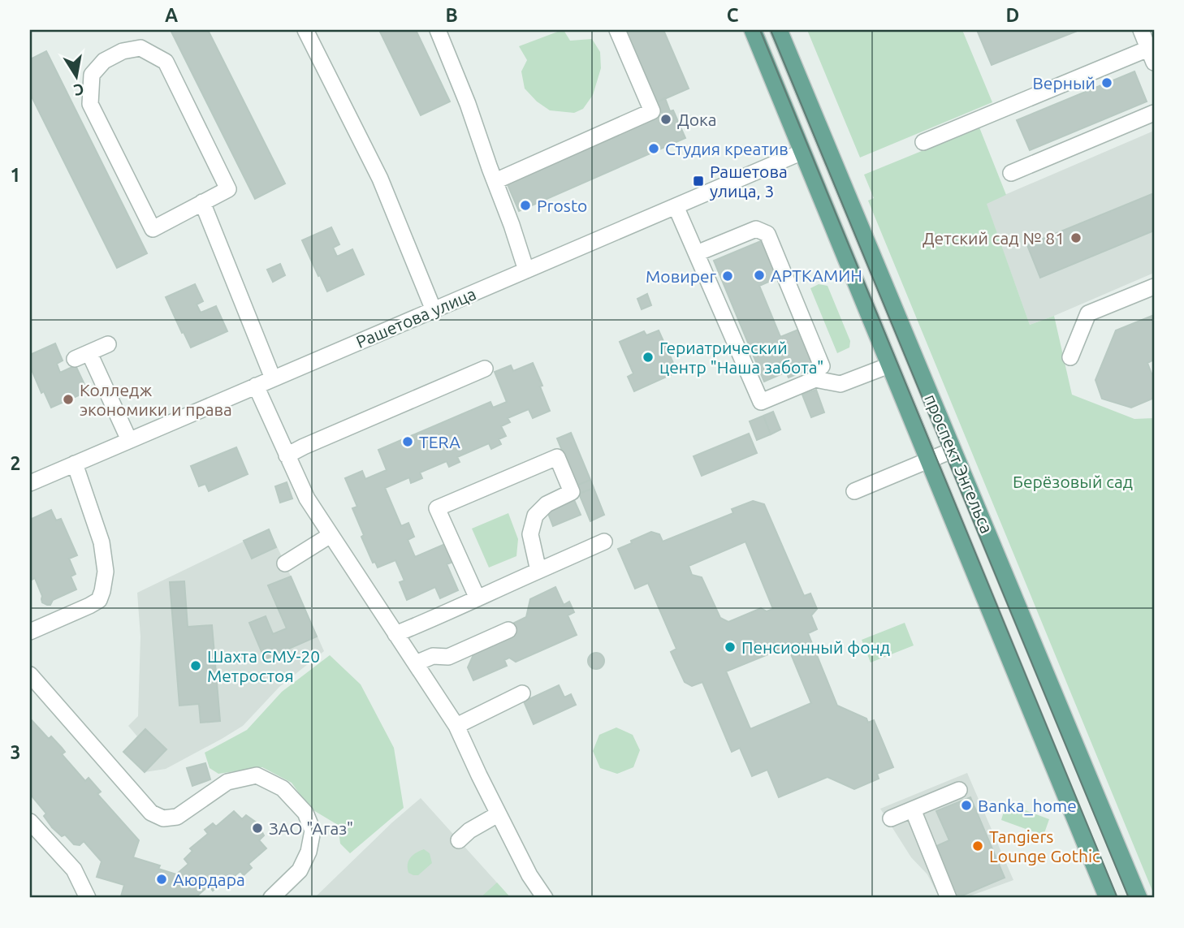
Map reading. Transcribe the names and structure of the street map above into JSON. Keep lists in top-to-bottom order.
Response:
{
  "streets": {
    "main road": ["проспект Энгельса"],
    "street": ["Рашетова улица"]
  },
  "crossings": [
    ["Рашетова улица", "проспект Энгельса"]
  ],
  "parks": ["Берёзовый сад"],
  "places": {
    "other": [
      "Верный",
      "Дока",
      "Студия креатив",
      "Prosto",
      "Детский сад № 81",
      "АРТКАМИН",
      "Мовирег",
      "Гериатрический центр \"Наша забота\"",
      "Колледж экономики и права",
      "TERA",
      "Пенсионный фонд",
      "Шахта СМУ-20 Метростоя",
      "Banka_home",
      "ЗАО \"Агаз\"",
      "Tangiers Lounge Gothic",
      "Аюрдара"
    ],
    "transit": ["Рашетова улица, 3"]
  },
  "north": "bottom",
  "grid": {
    "columns": [
      "A",
      "B",
      "C",
      "D"
    ],
    "rows": ["1", "2", "3"]
  }
}
